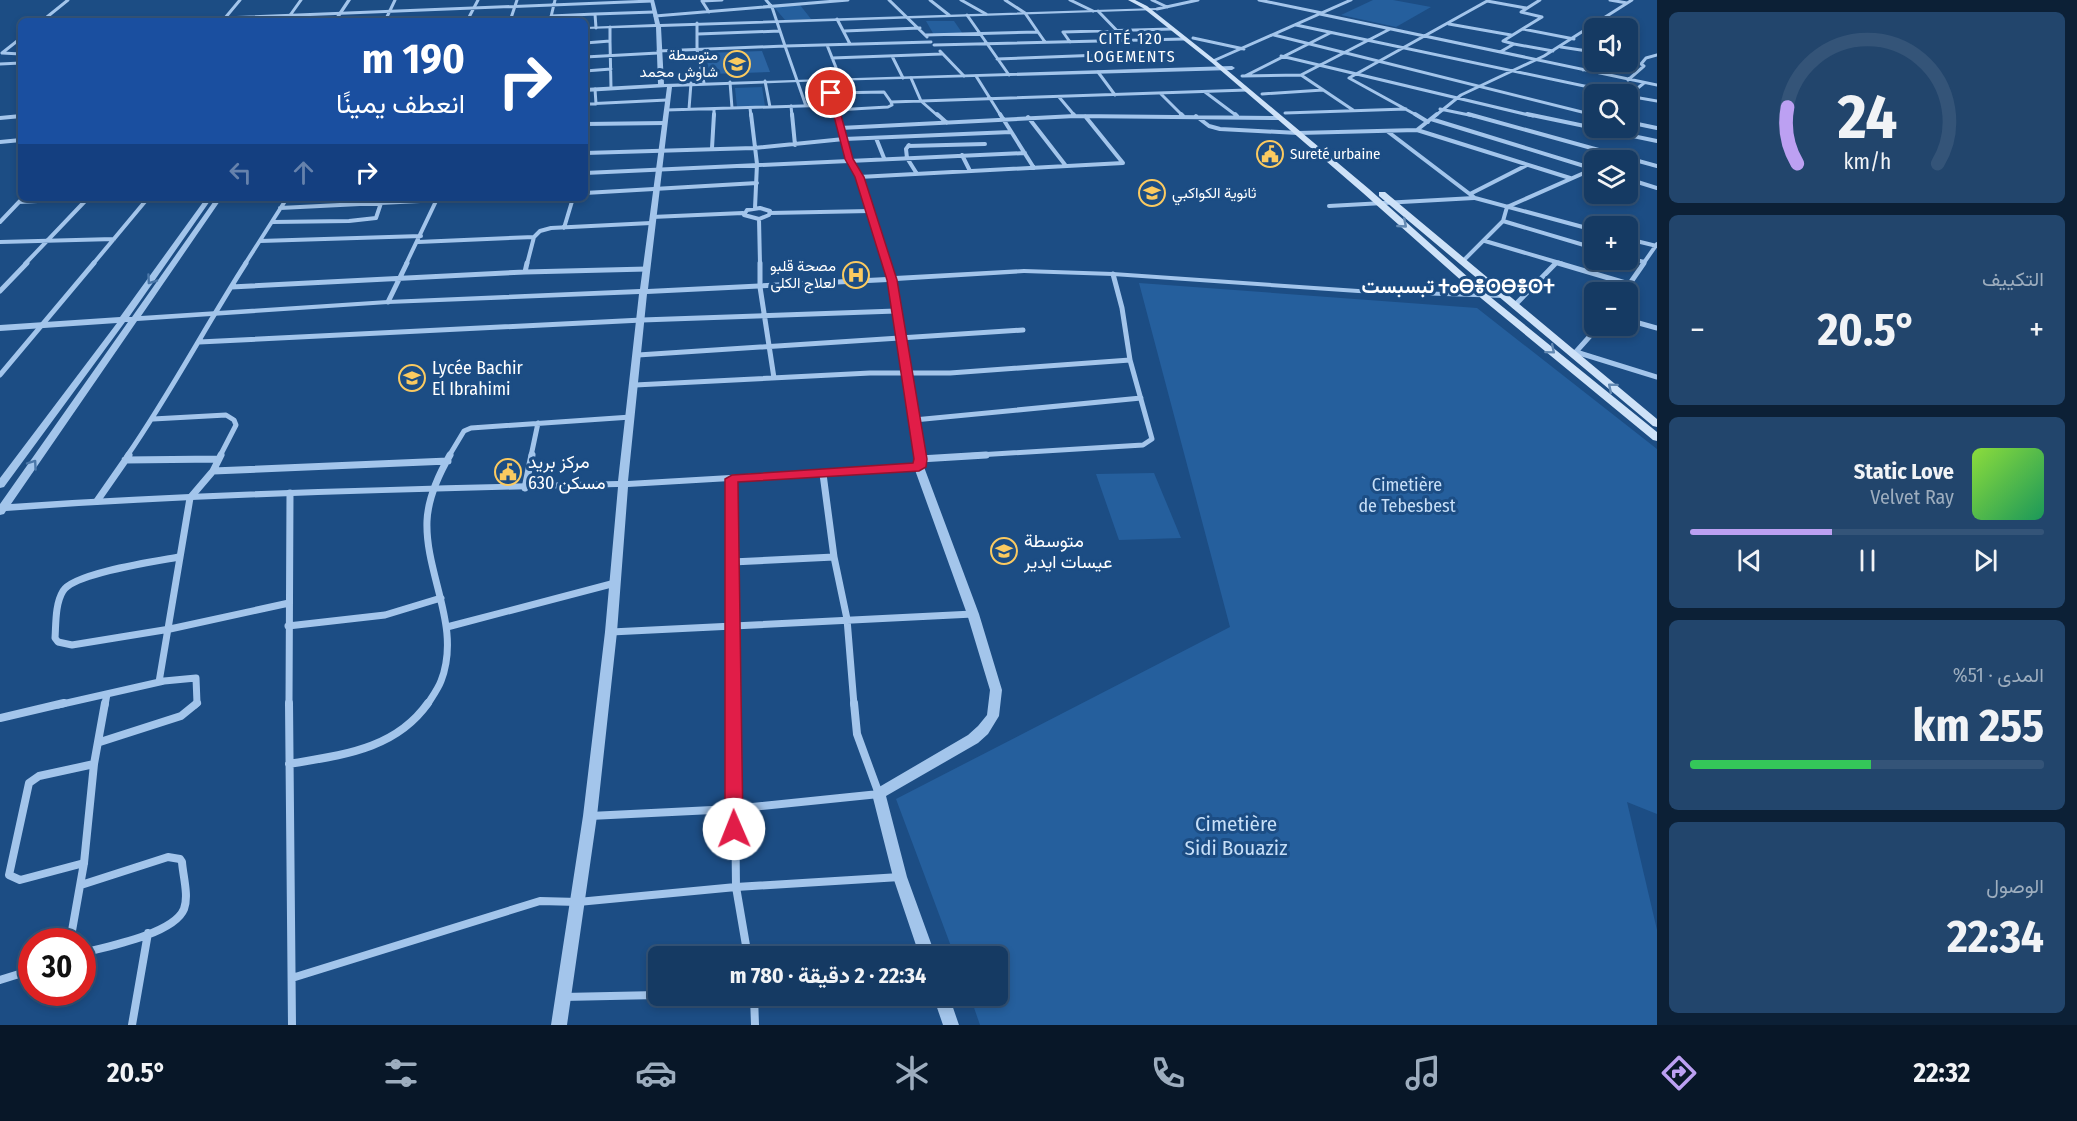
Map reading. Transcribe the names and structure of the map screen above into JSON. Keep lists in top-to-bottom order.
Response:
{
  "districts": ["CITÉ 120 LOGEMENTS", "تبسبست ⵜⴰⴱⴻⵙⴱⴻⵙⵜ"],
  "parks": ["Cimetière de Tebesbest", "Cimetière Sidi Bouaziz"],
  "places": {
    "school or university": [
      "متوسطة شاوش محمد",
      "ثانوية الكواكبي",
      "Lycée Bachir El Ibrahimi",
      "متوسطة عيسات ايدير"
    ],
    "public building": ["Sureté urbaine", "مركز بريد 630 مسكن"],
    "hospital": ["مصحة قلبو لعلاج الكلى"]
  },
  "page": {
    "map_buttons": ["+", "−"],
    "turn": ["190 m", "انعطف يمينًا"],
    "tile": [
      "التكييف",
      ["المدى · 51%", "255 km"],
      ["الوصول", "22:34"]
    ],
    "heat": ["−", "20.5°", "+"],
    "song": ["Static Love", "Velvet Ray"],
    "limit": "30",
    "trip": "22:34 · 2 دقيقة · 780 m",
    "tabs": ["22:32", "20.5°"],
    "gauge": ["24", "km/h"]
  }
}
